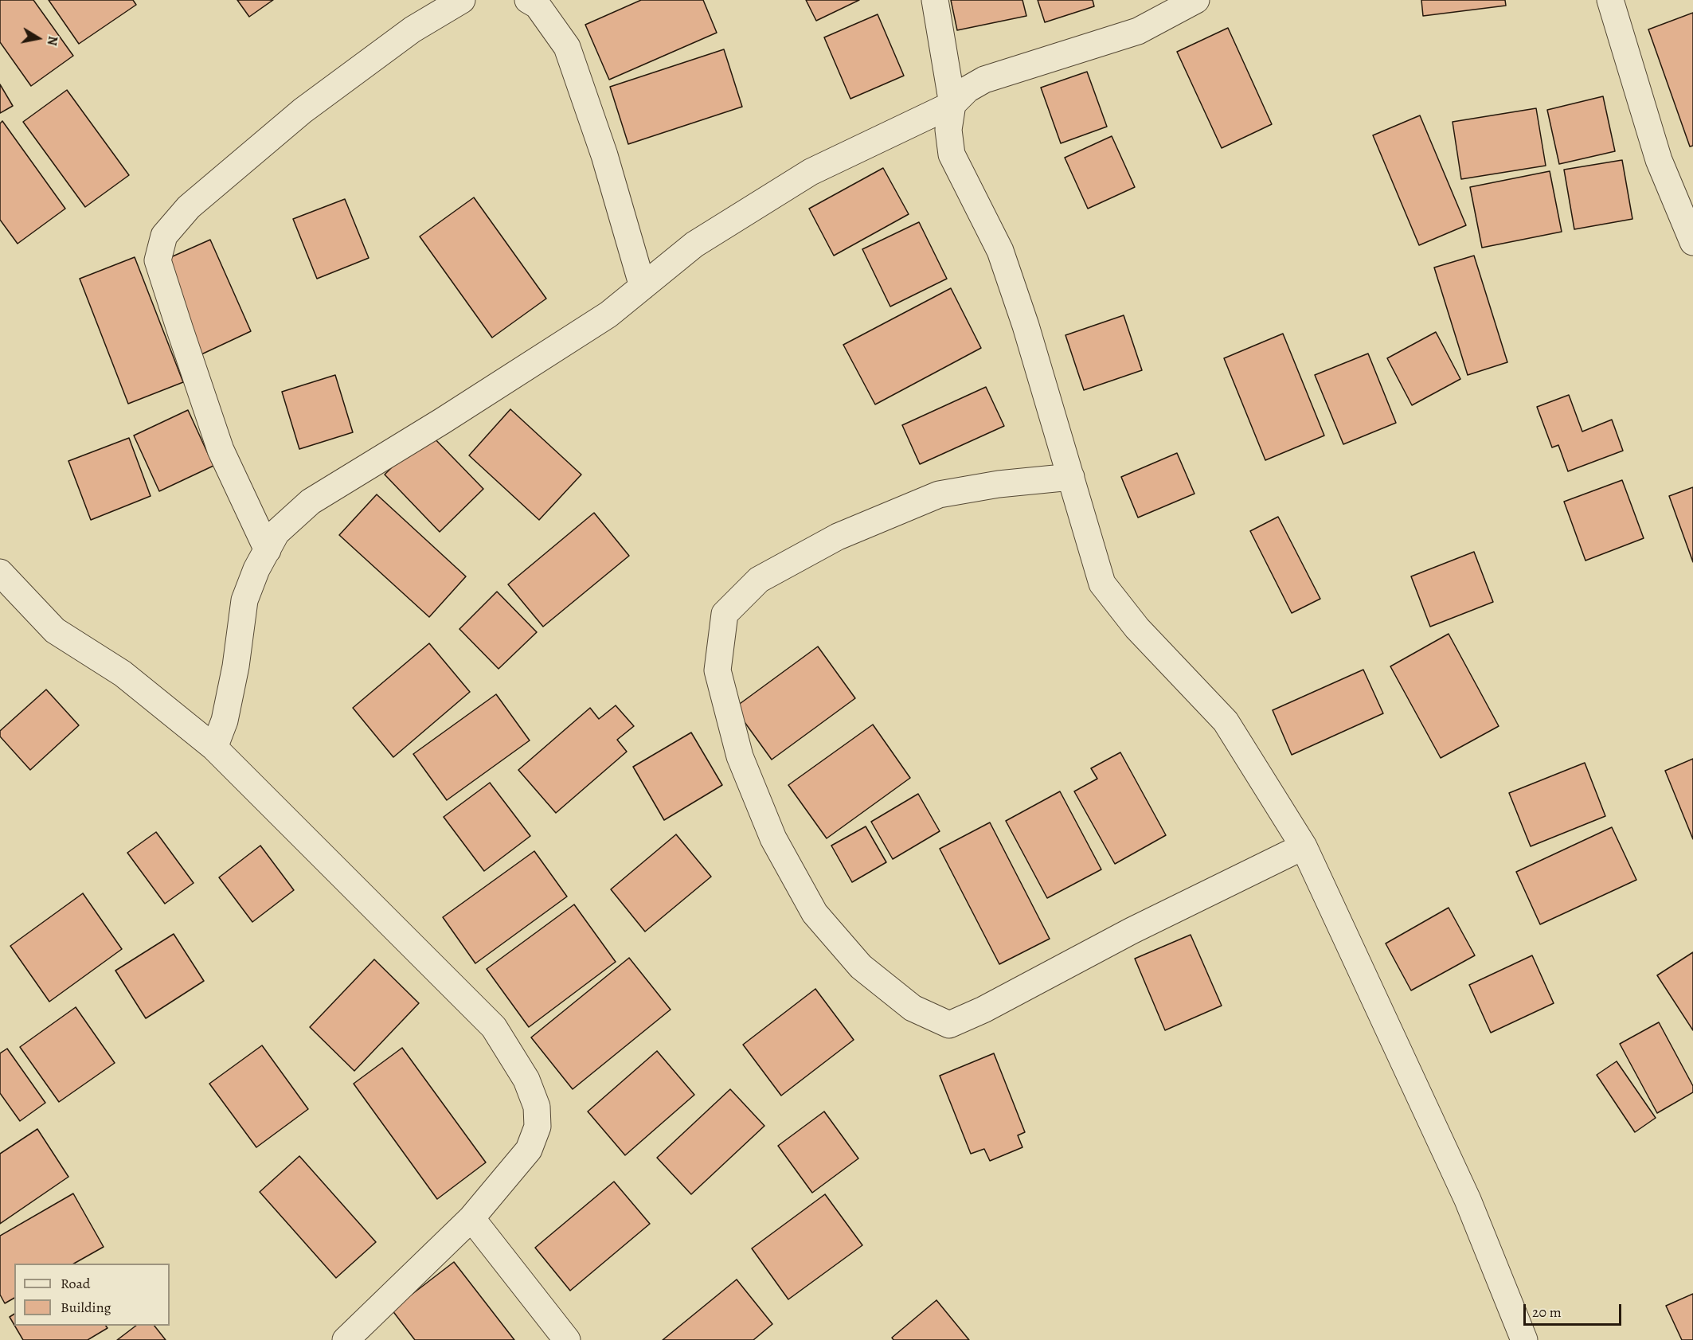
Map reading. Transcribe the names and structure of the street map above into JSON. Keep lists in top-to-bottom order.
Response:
{
  "legend": ["Road", "Building"],
  "scale_bar": "20 m",
  "north": "right"
}
